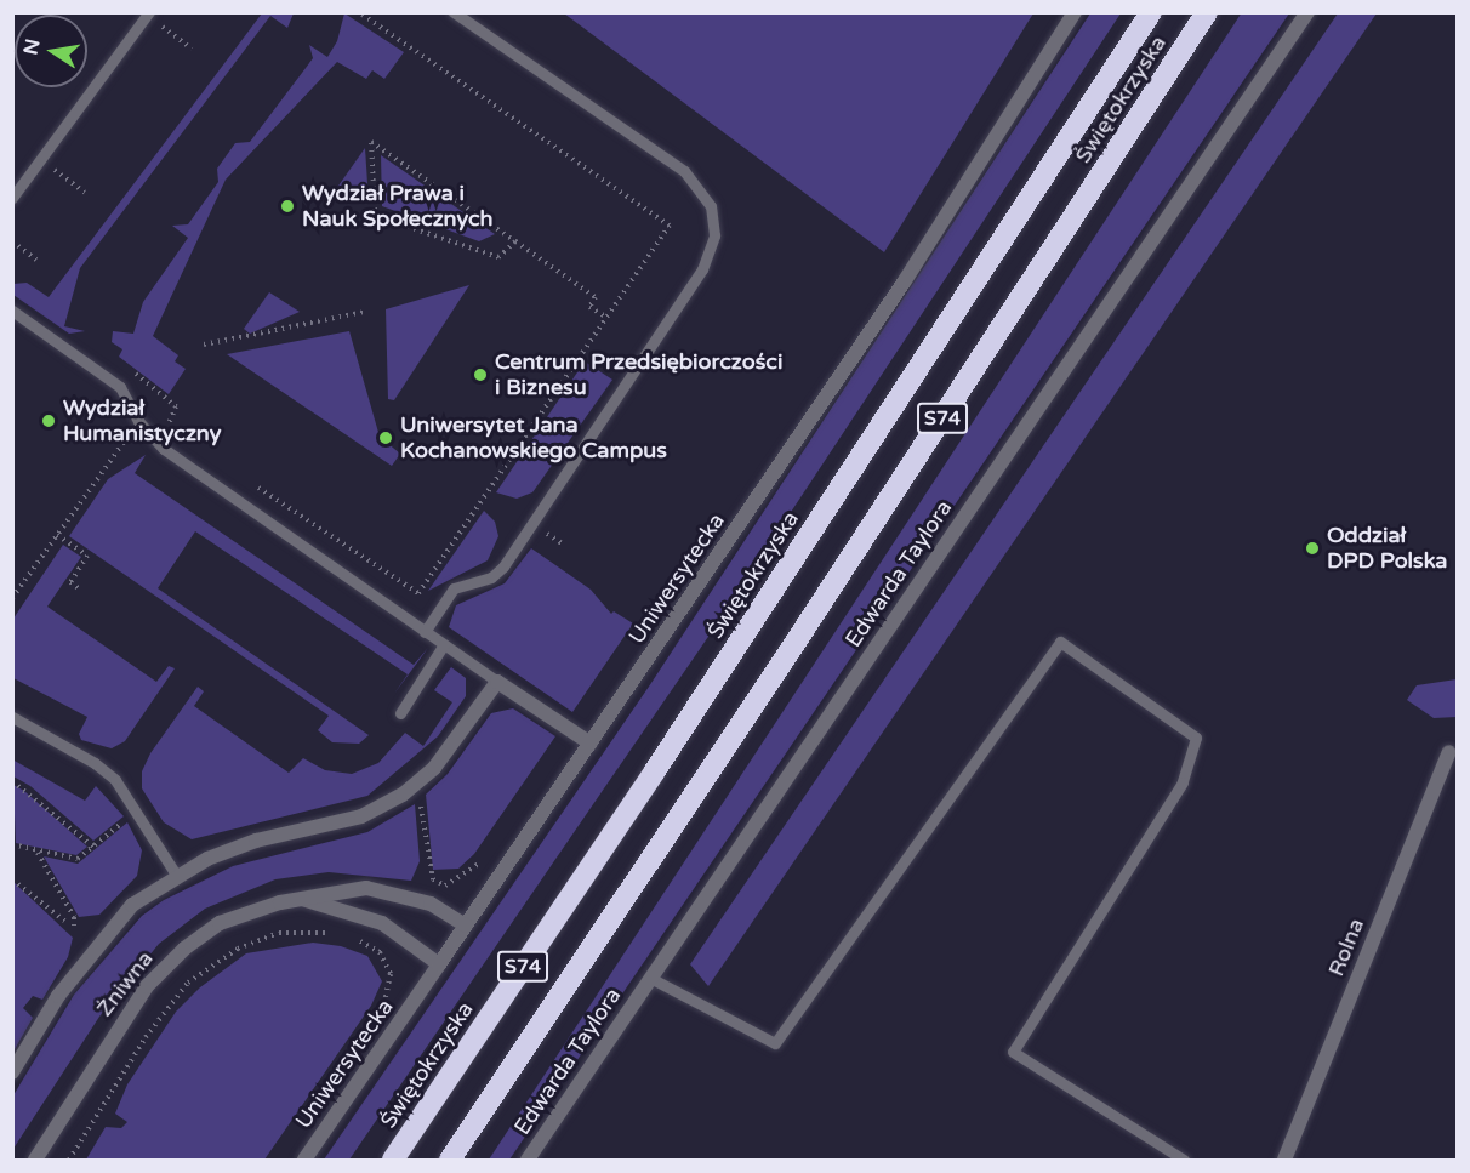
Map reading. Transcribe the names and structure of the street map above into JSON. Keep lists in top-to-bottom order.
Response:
{
  "streets": {
    "highway": ["Świętokrzyska", "S74"],
    "street": [
      "Edwarda Taylora",
      "Uniwersytecka",
      "Rolna",
      "Żniwna"
    ]
  },
  "crossings": [
    ["Uniwersytecka", "Żniwna"]
  ],
  "places": [
    "Wydział Prawa i Nauk Społecznych",
    "Centrum Przedsiębiorczości i Biznesu",
    "Wydział Humanistyczny",
    "Uniwersytet Jana Kochanowskiego Campus",
    "Oddział DPD Polska"
  ],
  "north": "left"
}
